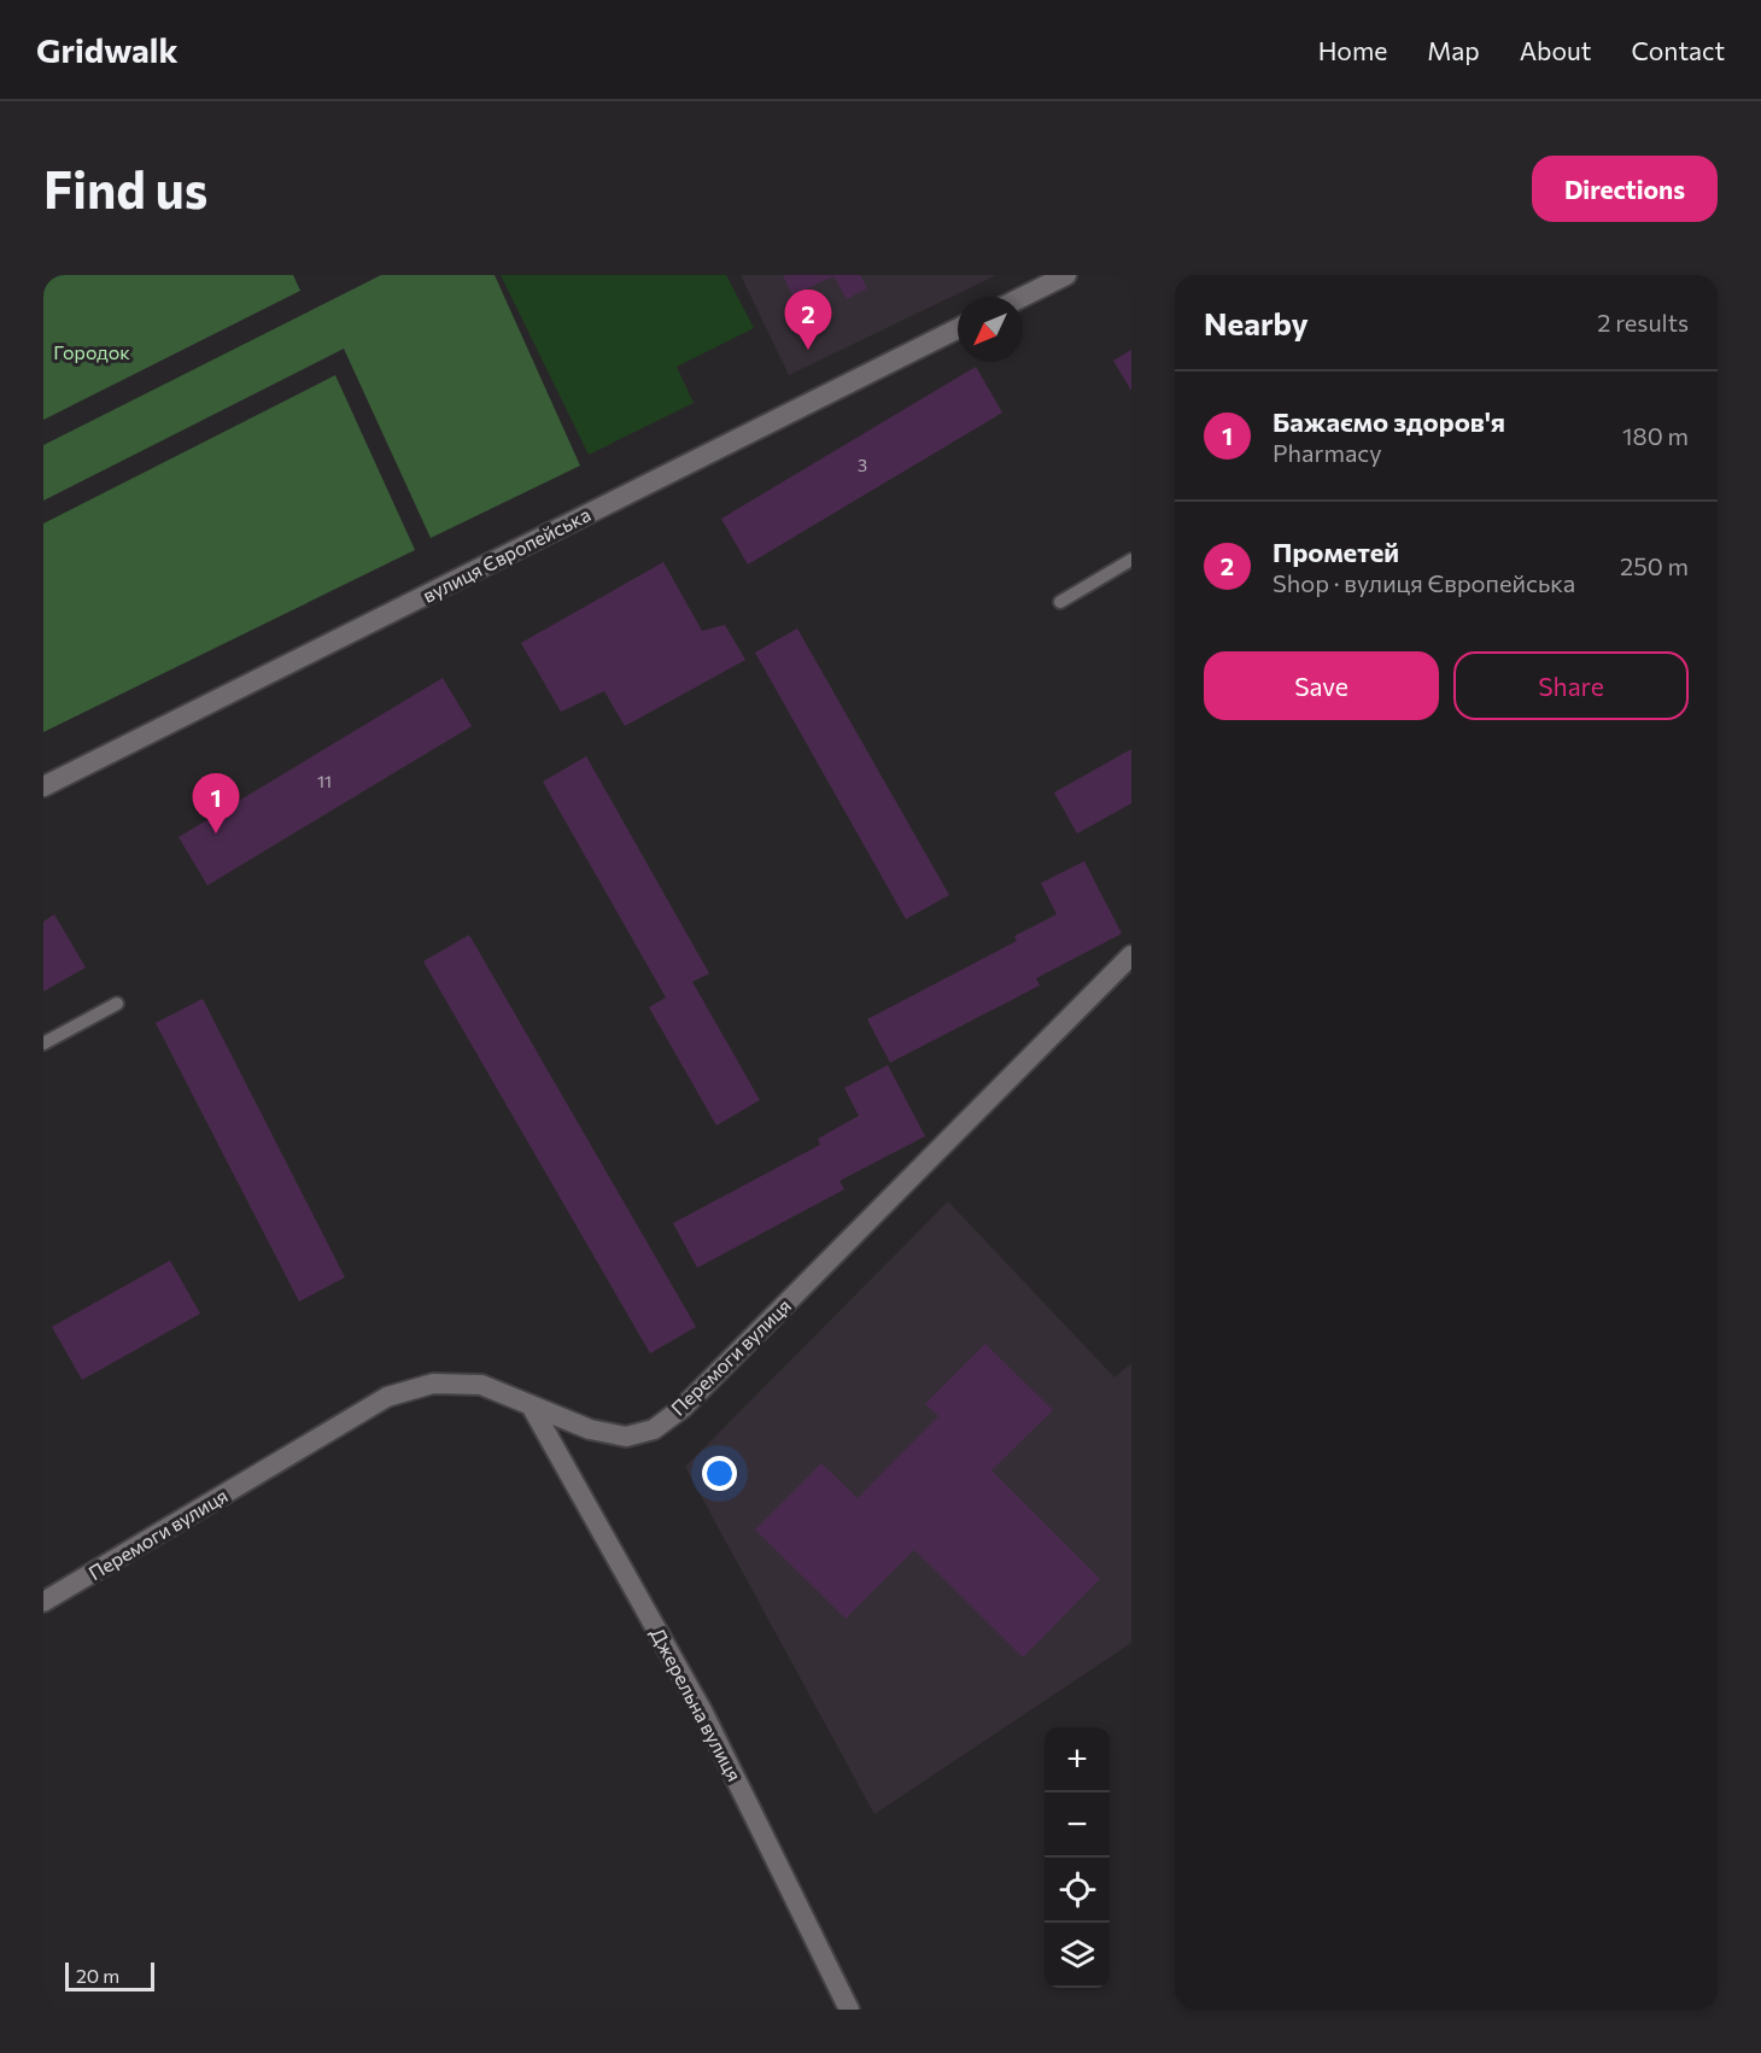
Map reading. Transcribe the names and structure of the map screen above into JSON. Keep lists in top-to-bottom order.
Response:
{
  "streets": {
    "street": ["вулиця Європейська", "Перемоги вулиця", "Джерельна вулиця"]
  },
  "crossings": [
    ["Перемоги вулиця", "Джерельна вулиця"]
  ],
  "parks": ["Городок"],
  "house_numbers": ["3", "11"],
  "scale_bar": "20 m",
  "north": "bottom left",
  "page": {
    "header": "Gridwalk",
    "nav": [
      "Home",
      "Map",
      "About",
      "Contact"
    ],
    "buttons": [
      "Directions",
      ["Save", "Share"]
    ],
    "title": "Find us",
    "heading": ["Nearby", "2 results"],
    "pins": ["2", "1"],
    "list": [
      {
        "mark": "1",
        "name": "Бажаємо здоров'я",
        "note": "Pharmacy",
        "value": "180 m"
      },
      {
        "mark": "2",
        "name": "Прометей",
        "note": "Shop · вулиця Європейська",
        "value": "250 m"
      }
    ],
    "map_buttons": ["+", "−"],
    "scale": "20 m"
  }
}
